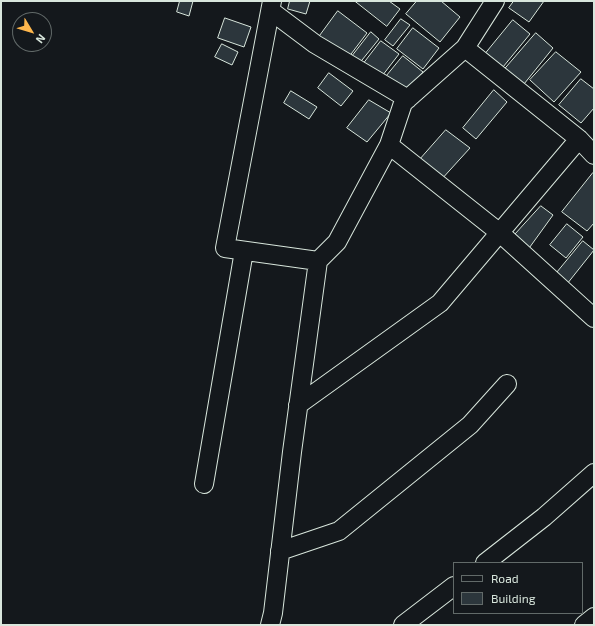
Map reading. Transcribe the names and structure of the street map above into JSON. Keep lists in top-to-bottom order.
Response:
{
  "legend": ["Road", "Building"],
  "north": "bottom right"
}
